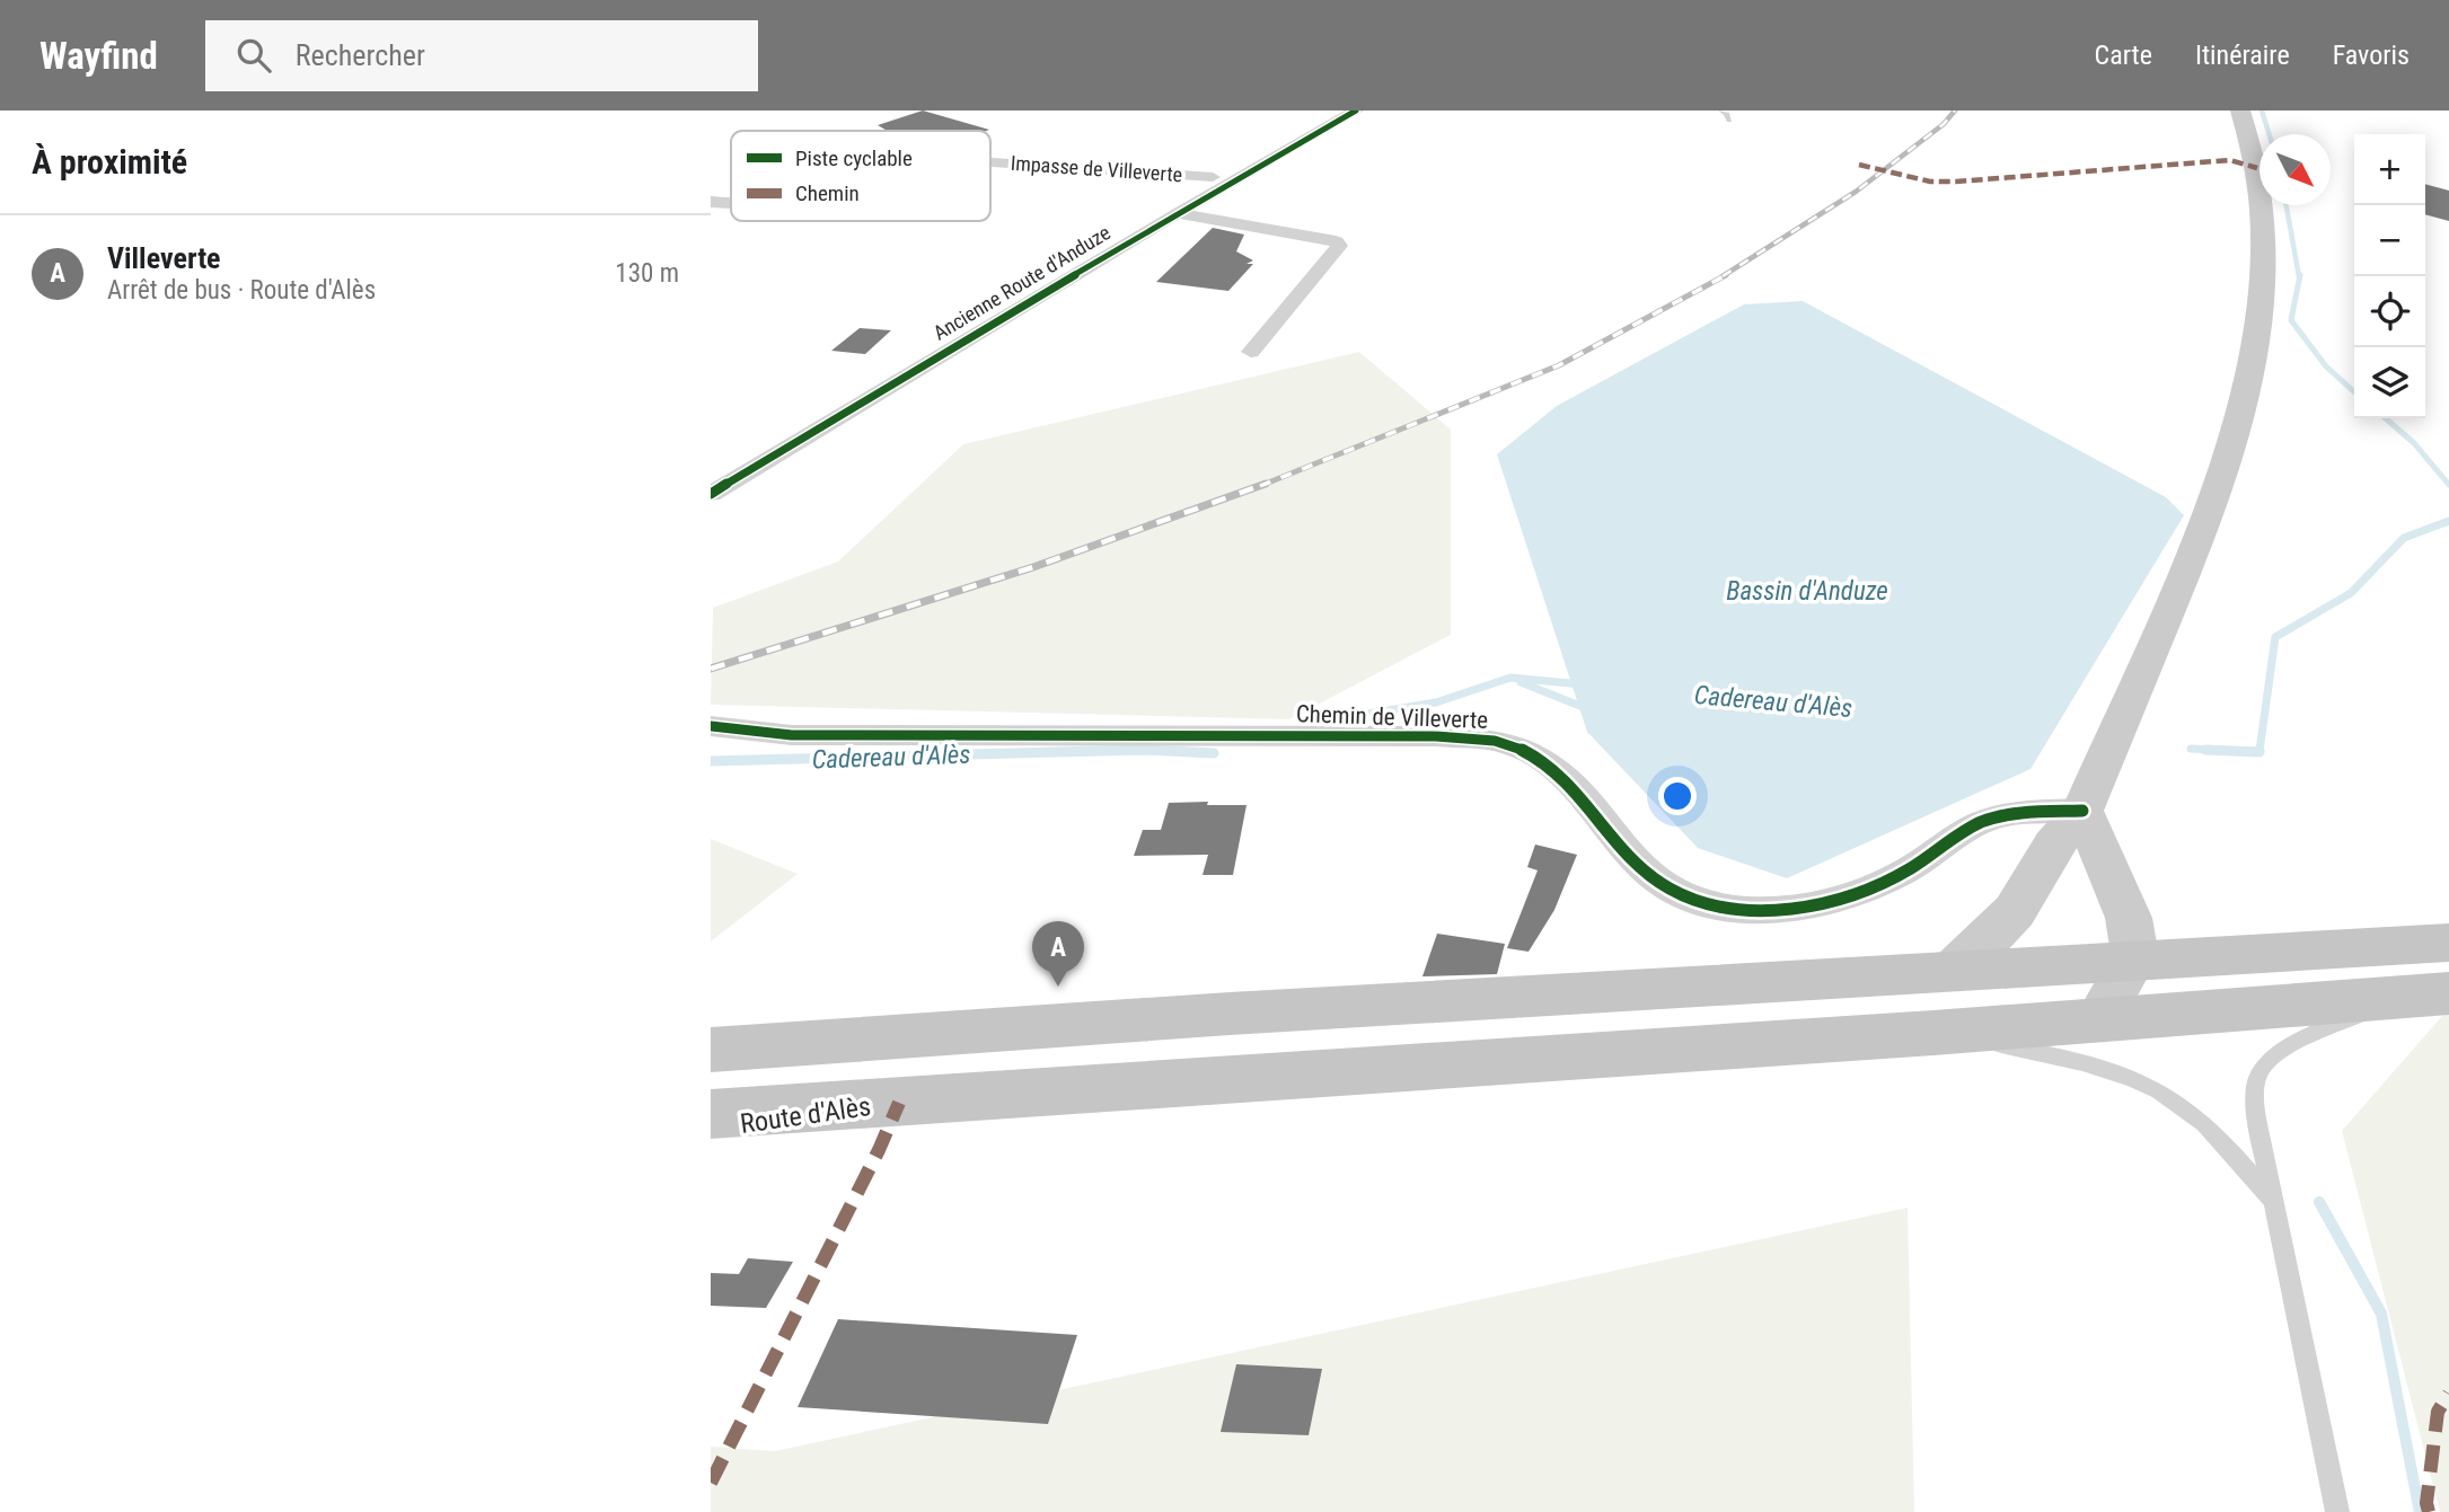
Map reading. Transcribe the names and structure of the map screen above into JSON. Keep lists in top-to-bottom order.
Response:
{
  "streets": {
    "main road": ["Route d'Alès"],
    "street": ["Impasse de Villeverte", "Ancienne Route d'Anduze", "Chemin de Villeverte"]
  },
  "water": ["Bassin d'Anduze", "Cadereau d'Alès"],
  "legend": ["Piste cyclable", "Chemin"],
  "north": "bottom right",
  "page": {
    "header": "Wayfind",
    "search": "Rechercher",
    "nav": ["Carte", "Itinéraire", "Favoris"],
    "heading": "À proximité",
    "map_buttons": ["+", "−"],
    "list": [
      {
        "mark": "A",
        "name": "Villeverte",
        "note": "Arrêt de bus · Route d'Alès",
        "value": "130 m"
      }
    ],
    "pins": "A"
  }
}
